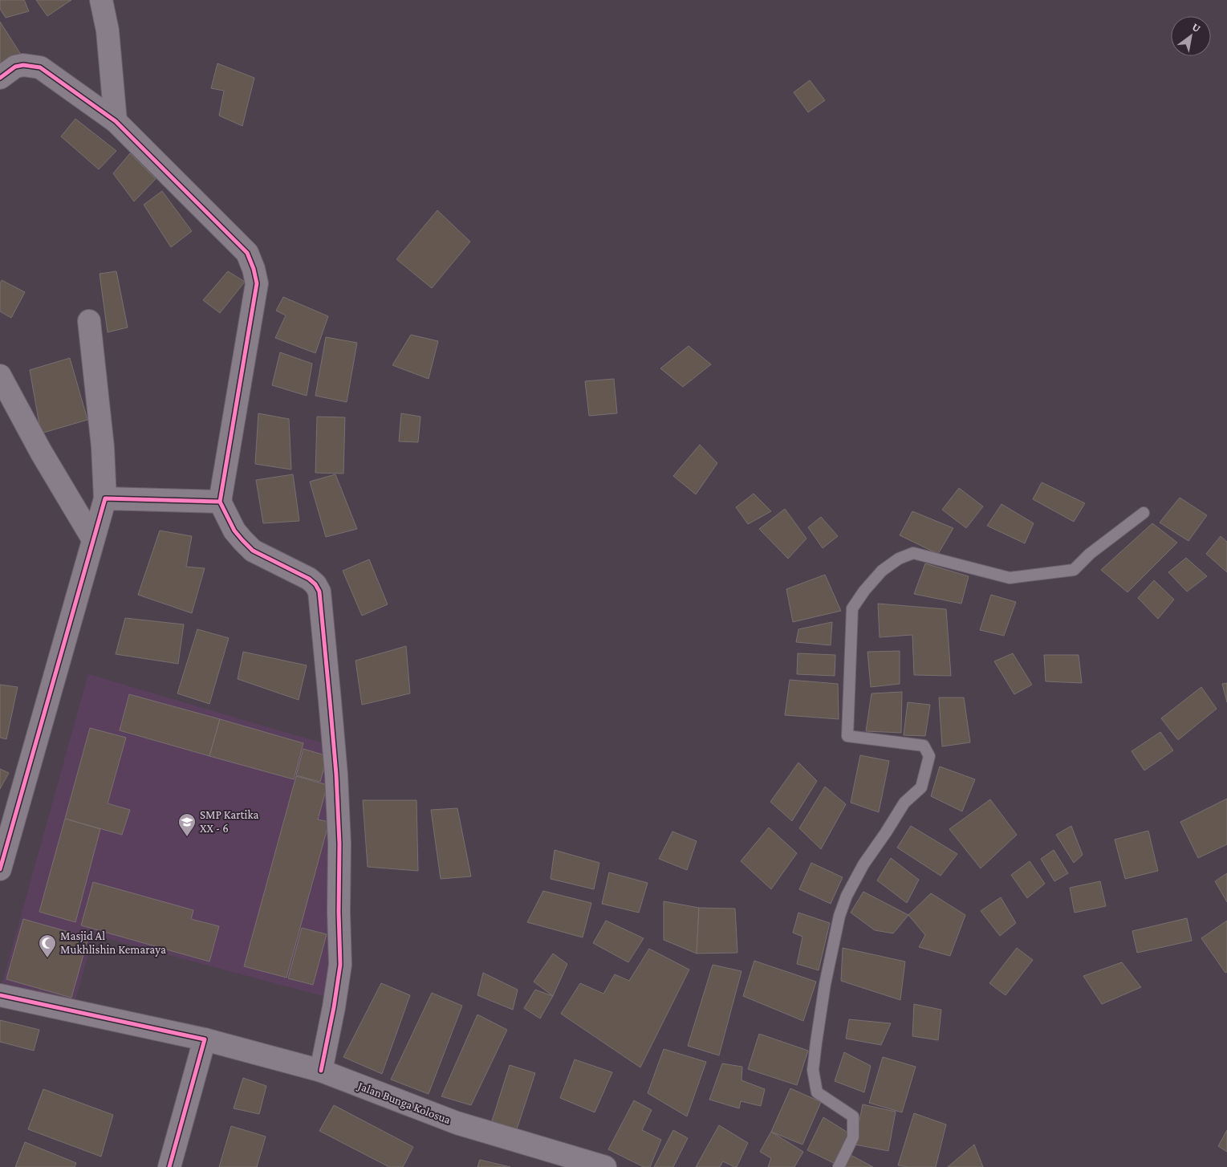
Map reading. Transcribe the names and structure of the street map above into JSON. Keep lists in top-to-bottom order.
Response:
{
  "streets": {
    "street": ["Jalan Bunga Kolosua"]
  },
  "places": {
    "school or university": ["SMP Kartika XX - 6"],
    "mosque": ["Masjid Al Mukhlishin Kemaraya"]
  },
  "north": "top right"
}
